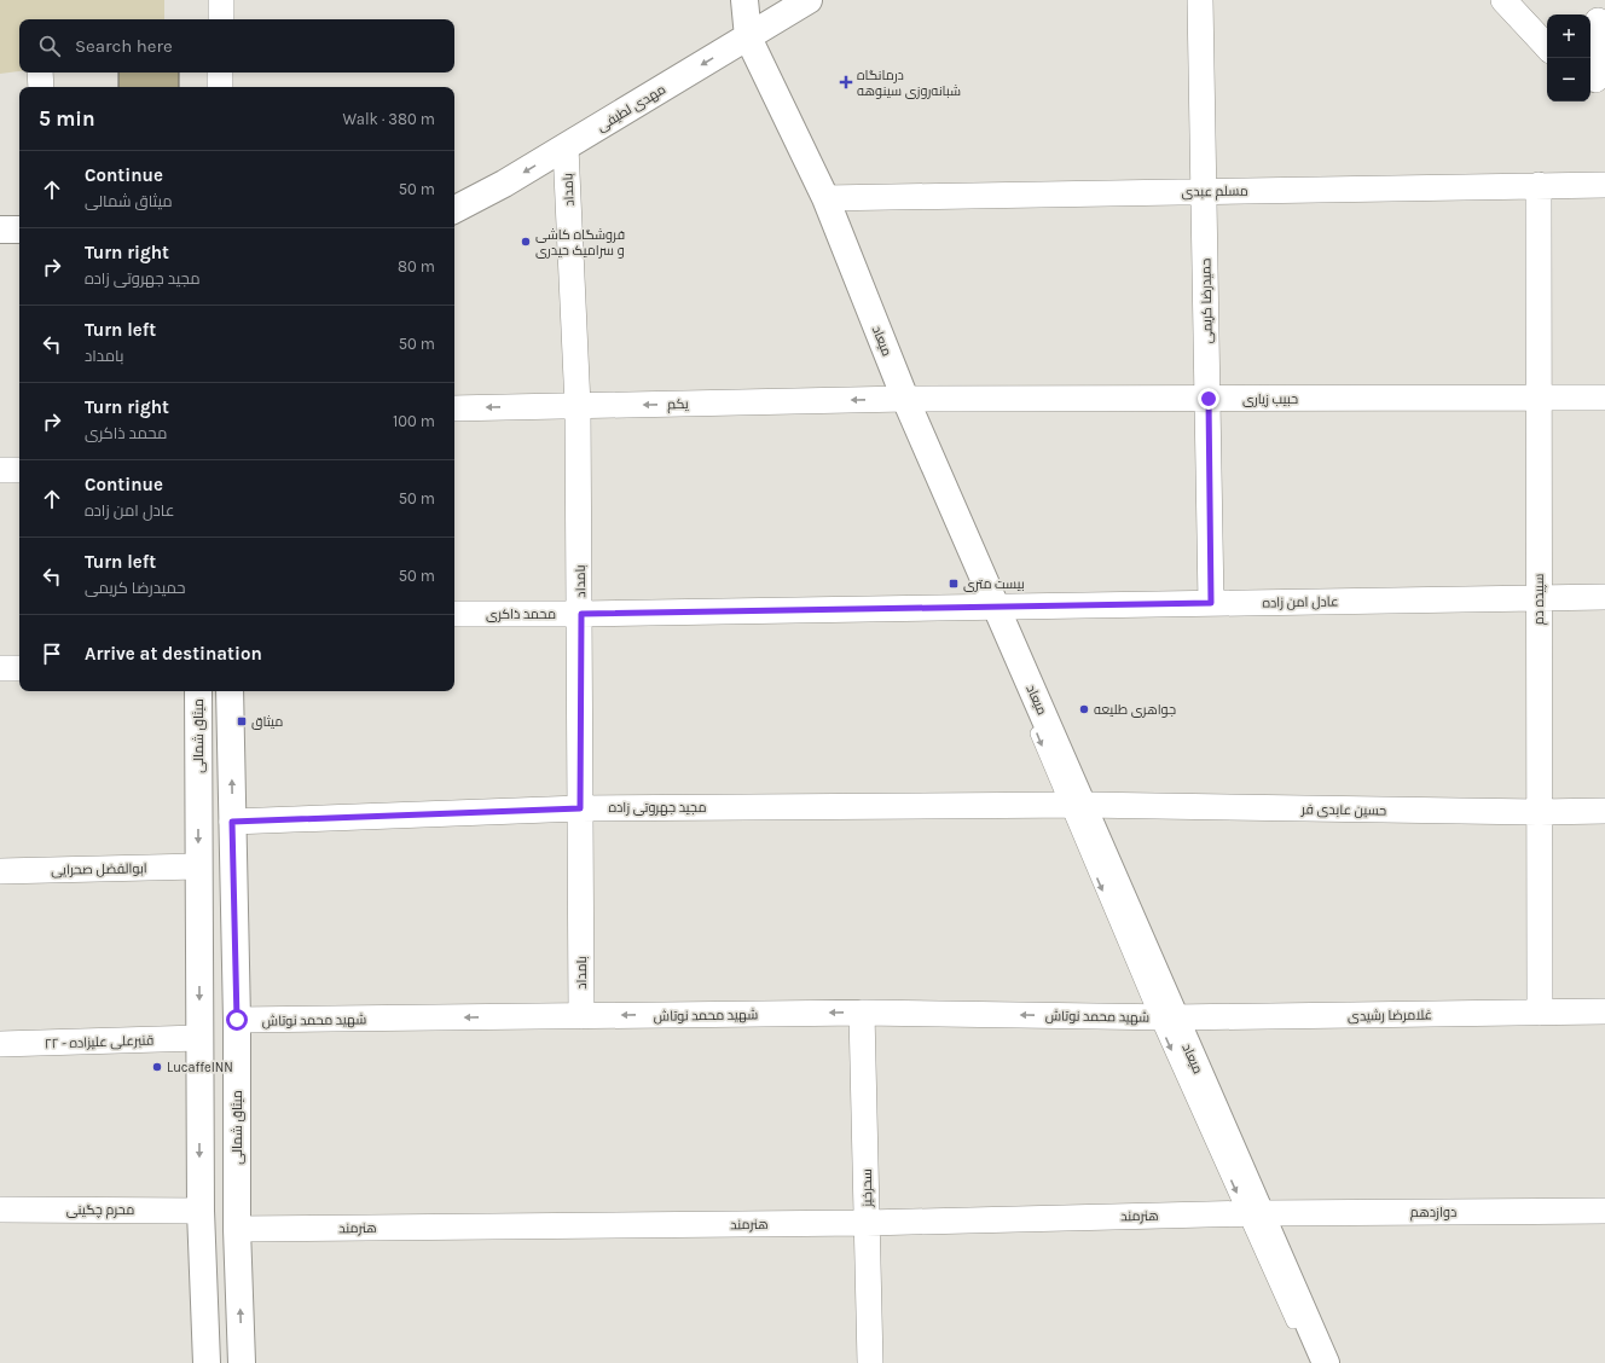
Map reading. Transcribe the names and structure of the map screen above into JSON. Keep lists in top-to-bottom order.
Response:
{
  "streets": {
    "main road": ["مهدی لطیفی", "میعاد", "میثاق شمالی"],
    "street": [
      "بامداد",
      "مسلم عبدی",
      "حمیدرضا کریمی",
      "حبیب زیاری",
      "یکم",
      "سپیده دم",
      "عادل امن زاده",
      "محمد ذاکری",
      "مجید جهروتی زاده",
      "حسین عابدی‌ فر",
      "ابوالفضل صحرایی",
      "شهید محمد نوتاش",
      "غلامرضا رشیدی",
      "قنبرعلی علیزاده - ۲۲",
      "سحرخیز",
      "محرم چگینی",
      "دوازدهم",
      "هنرمند"
    ]
  },
  "crossings": [
    ["مهدی لطیفی", "بامداد"],
    ["مهدی لطیفی", "میعاد"],
    ["بامداد", "یکم"],
    ["بامداد", "محمد ذاکری"],
    ["بامداد", "مجید جهروتی زاده"],
    ["بامداد", "شهید محمد نوتاش"],
    ["مسلم عبدی", "حمیدرضا کریمی"],
    ["مسلم عبدی", "میعاد"],
    ["مسلم عبدی", "سپیده دم"],
    ["حمیدرضا کریمی", "حبیب زیاری"],
    ["حمیدرضا کریمی", "عادل امن زاده"],
    ["میعاد", "حبیب زیاری"],
    ["میعاد", "یکم"],
    ["میعاد", "عادل امن زاده"],
    ["میعاد", "محمد ذاکری"],
    ["میعاد", "مجید جهروتی زاده"],
    ["میعاد", "حسین عابدی‌ فر"],
    ["میعاد", "شهید محمد نوتاش"],
    ["میعاد", "غلامرضا رشیدی"],
    ["میعاد", "دوازدهم"],
    ["میعاد", "هنرمند"],
    ["حبیب زیاری", "یکم"],
    ["حبیب زیاری", "سپیده دم"],
    ["سپیده دم", "عادل امن زاده"],
    ["سپیده دم", "حسین عابدی‌ فر"],
    ["سپیده دم", "غلامرضا رشیدی"],
    ["عادل امن زاده", "محمد ذاکری"],
    ["میثاق شمالی", "مجید جهروتی زاده"],
    ["میثاق شمالی", "ابوالفضل صحرایی"],
    ["میثاق شمالی", "شهید محمد نوتاش"],
    ["میثاق شمالی", "قنبرعلی علیزاده - ۲۲"],
    ["میثاق شمالی", "محرم چگینی"],
    ["میثاق شمالی", "هنرمند"],
    ["مجید جهروتی زاده", "حسین عابدی‌ فر"],
    ["شهید محمد نوتاش", "غلامرضا رشیدی"],
    ["شهید محمد نوتاش", "سحرخیز"],
    ["سحرخیز", "هنرمند"],
    ["دوازدهم", "هنرمند"]
  ],
  "one_way": ["مهدی لطیفی", "یکم", "شهید محمد نوتاش"],
  "places": {
    "health": ["درمانگاه شبانه‌روزی سینوهه"],
    "other": ["فروشگاه کاشی و سرامیک حیدری", "جواهری طلیعه", "LucaffeINN"],
    "transit": ["بیست متری", "میثاق"]
  },
  "page": {
    "map_buttons": ["+", "−"],
    "search": "Search here",
    "heading": ["5 min", "Walk · 380 m"],
    "list": [
      ["Continue", "میثاق شمالی", "50 m"],
      ["Turn right", "مجید جهروتی زاده", "80 m"],
      ["Turn left", "بامداد", "50 m"],
      ["Turn right", "محمد ذاکری", "100 m"],
      ["Continue", "عادل امن زاده", "50 m"],
      ["Turn left", "حمیدرضا کریمی", "50 m"],
      "Arrive at destination"
    ]
  }
}
